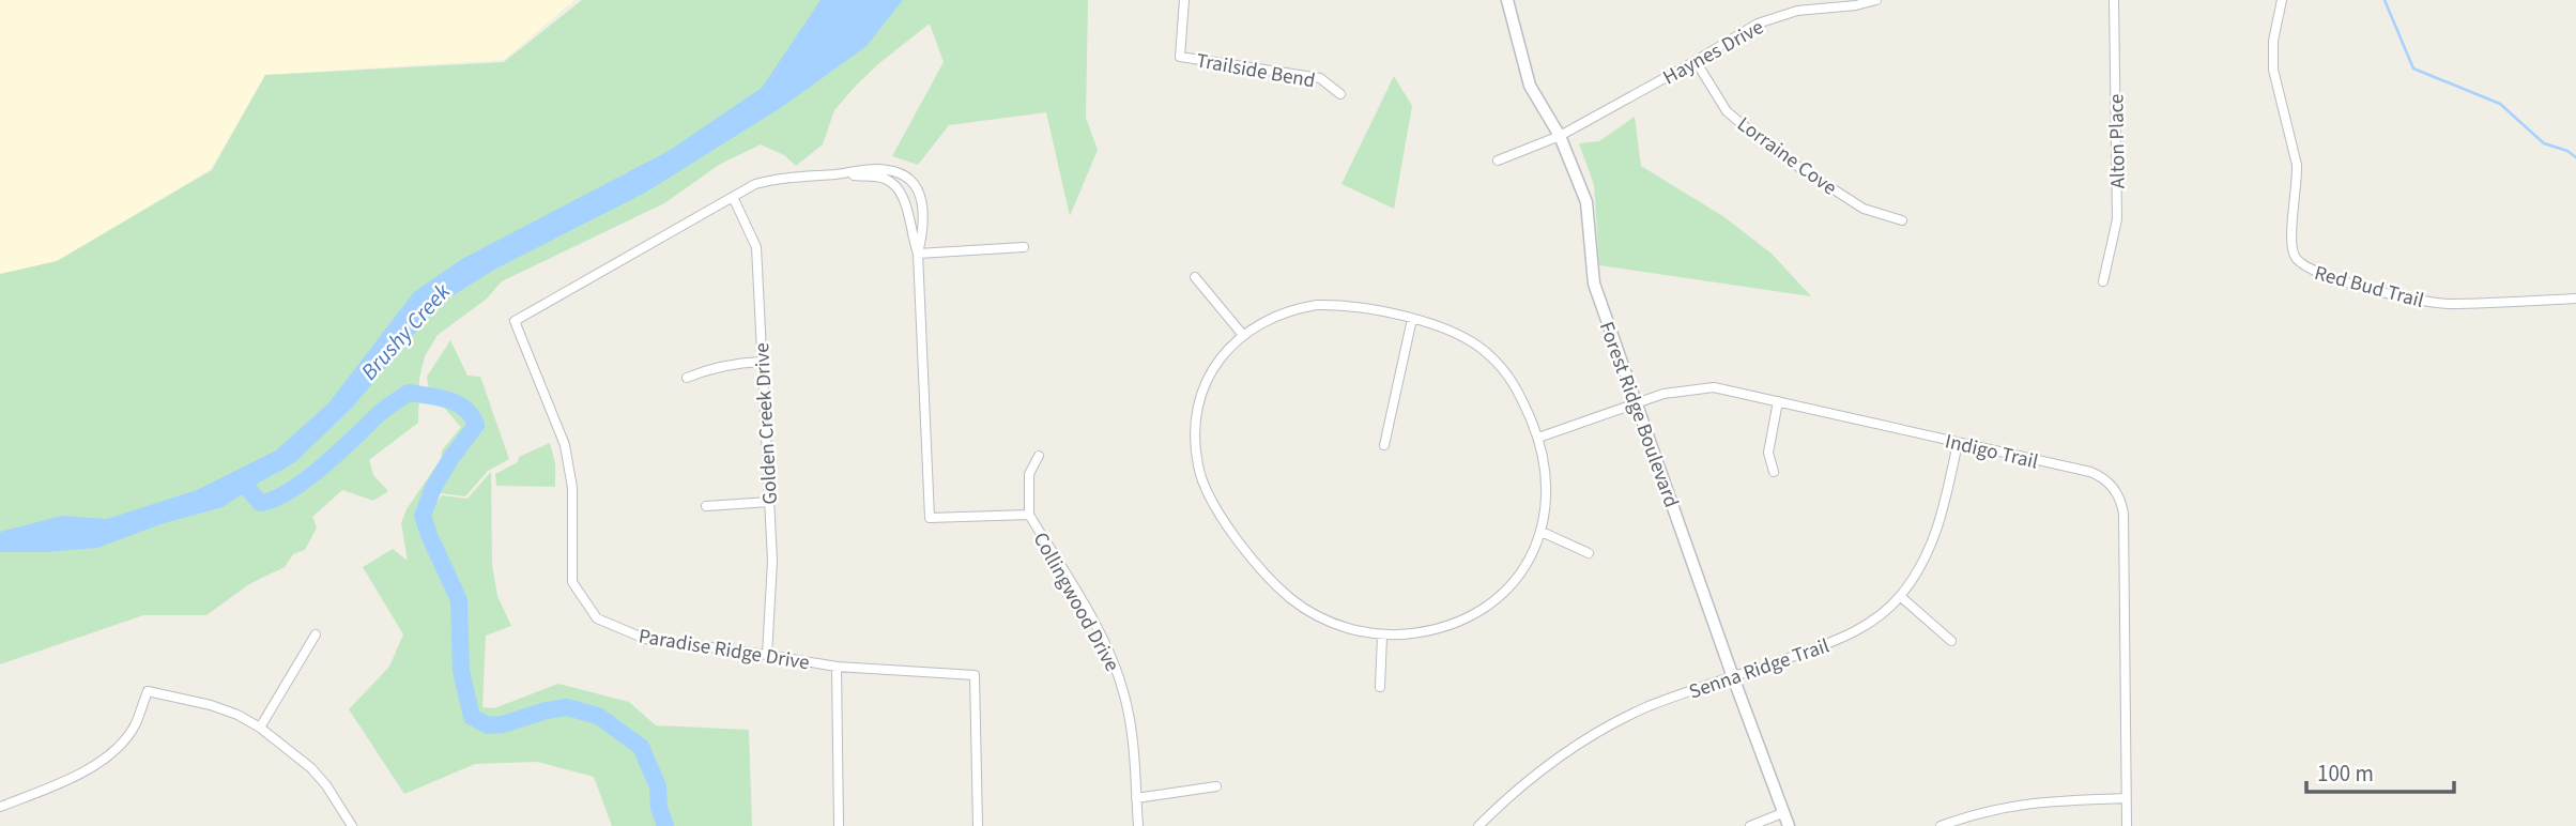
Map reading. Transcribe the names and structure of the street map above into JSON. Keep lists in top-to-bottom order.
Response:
{
  "streets": {
    "street": [
      "Haynes Drive",
      "Trailside Bend",
      "Alton Place",
      "Lorraine Cove",
      "Red Bud Trail",
      "Forest Ridge Boulevard",
      "Golden Creek Drive",
      "Indigo Trail",
      "Collingwood Drive",
      "Paradise Ridge Drive",
      "Senna Ridge Trail"
    ]
  },
  "crossings": [
    ["Haynes Drive", "Lorraine Cove"],
    ["Haynes Drive", "Forest Ridge Boulevard"],
    ["Forest Ridge Boulevard", "Indigo Trail"],
    ["Forest Ridge Boulevard", "Senna Ridge Trail"],
    ["Golden Creek Drive", "Collingwood Drive"],
    ["Golden Creek Drive", "Paradise Ridge Drive"],
    ["Indigo Trail", "Senna Ridge Trail"],
    ["Collingwood Drive", "Paradise Ridge Drive"]
  ],
  "water": ["Brushy Creek"],
  "scale_bar": "100 m"
}
